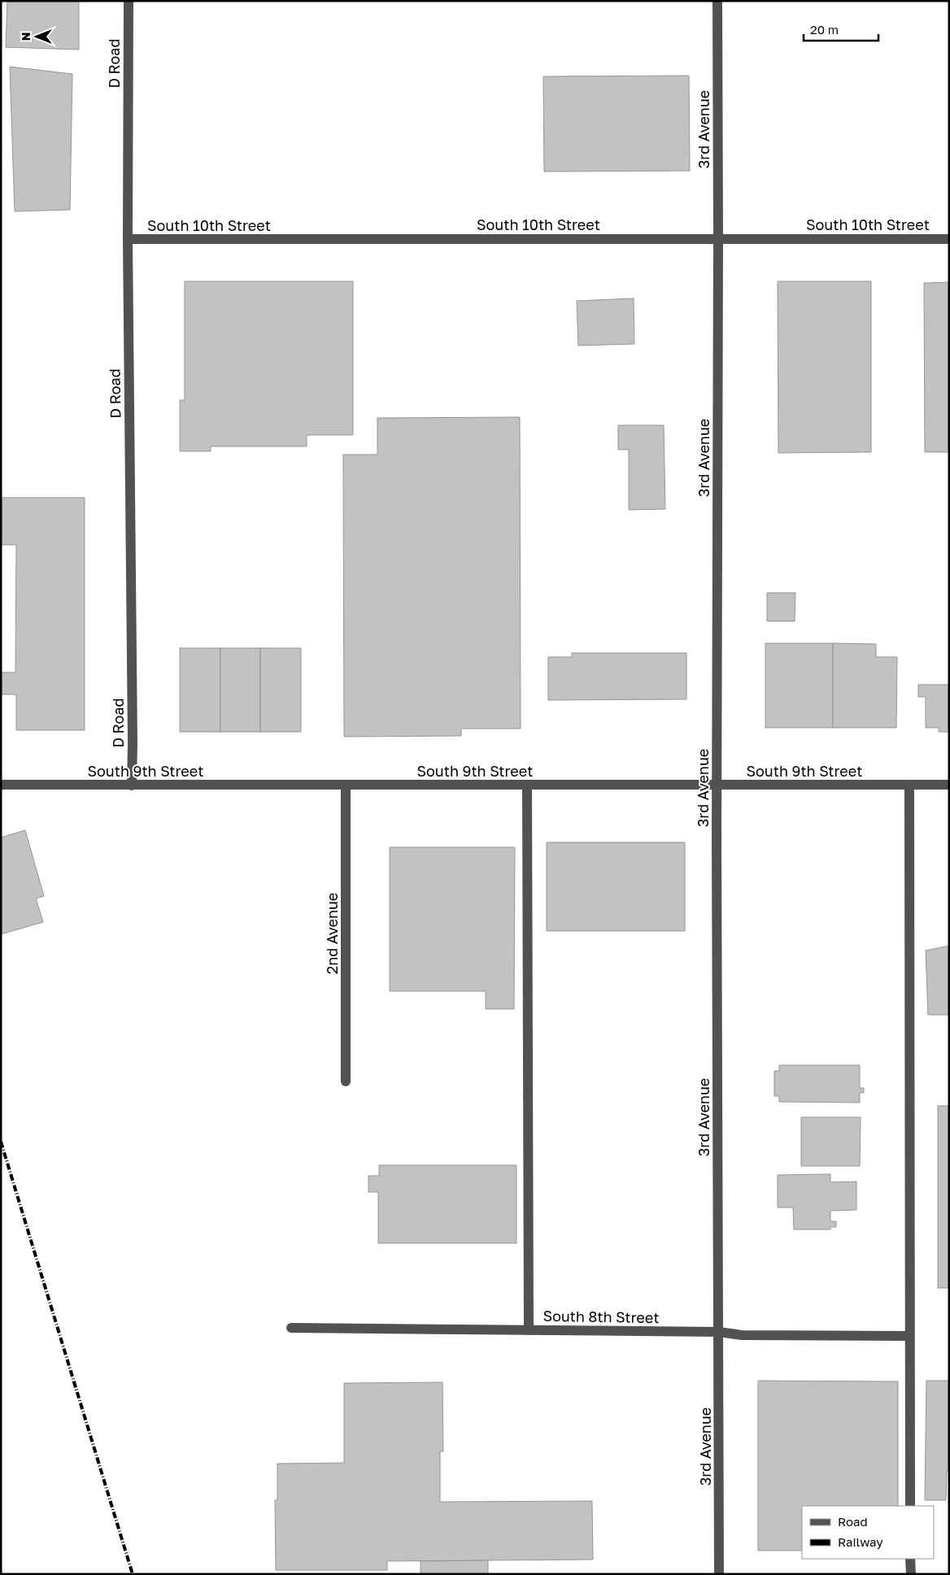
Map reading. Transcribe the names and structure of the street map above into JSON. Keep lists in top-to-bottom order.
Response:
{
  "streets": {
    "street": [
      "D Road",
      "3rd Avenue",
      "South 10th Street",
      "South 9th Street",
      "2nd Avenue",
      "South 8th Street"
    ]
  },
  "crossings": [
    ["D Road", "South 10th Street"],
    ["D Road", "South 9th Street"],
    ["3rd Avenue", "South 10th Street"],
    ["3rd Avenue", "South 9th Street"],
    ["3rd Avenue", "South 8th Street"],
    ["South 9th Street", "2nd Avenue"]
  ],
  "legend": ["Road", "Railway"],
  "scale_bar": "20 m",
  "north": "left"
}
